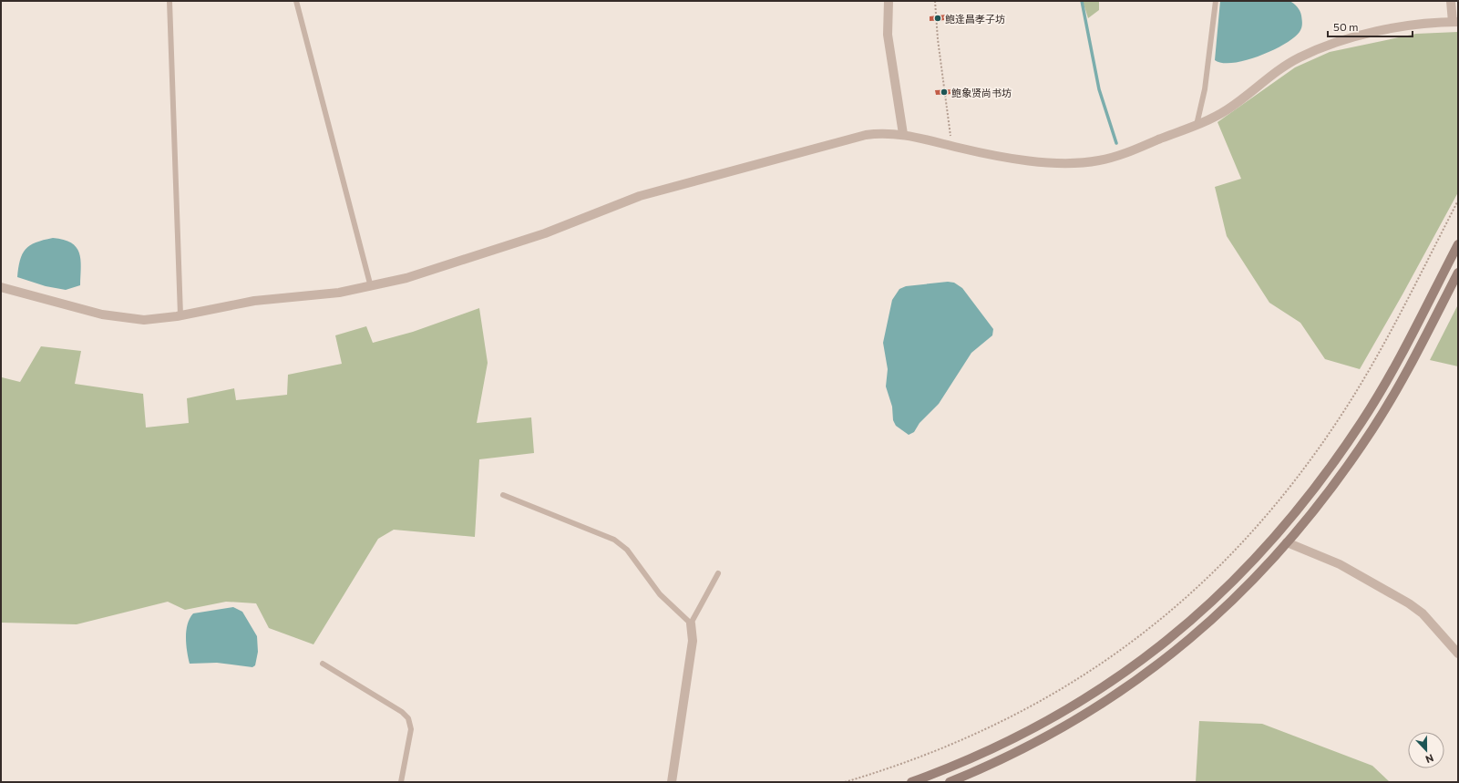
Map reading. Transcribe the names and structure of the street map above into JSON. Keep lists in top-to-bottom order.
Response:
{
  "places": ["鲍逢昌孝子坊", "鲍象贤尚书坊"],
  "scale_bar": "50 m",
  "north": "bottom"
}
